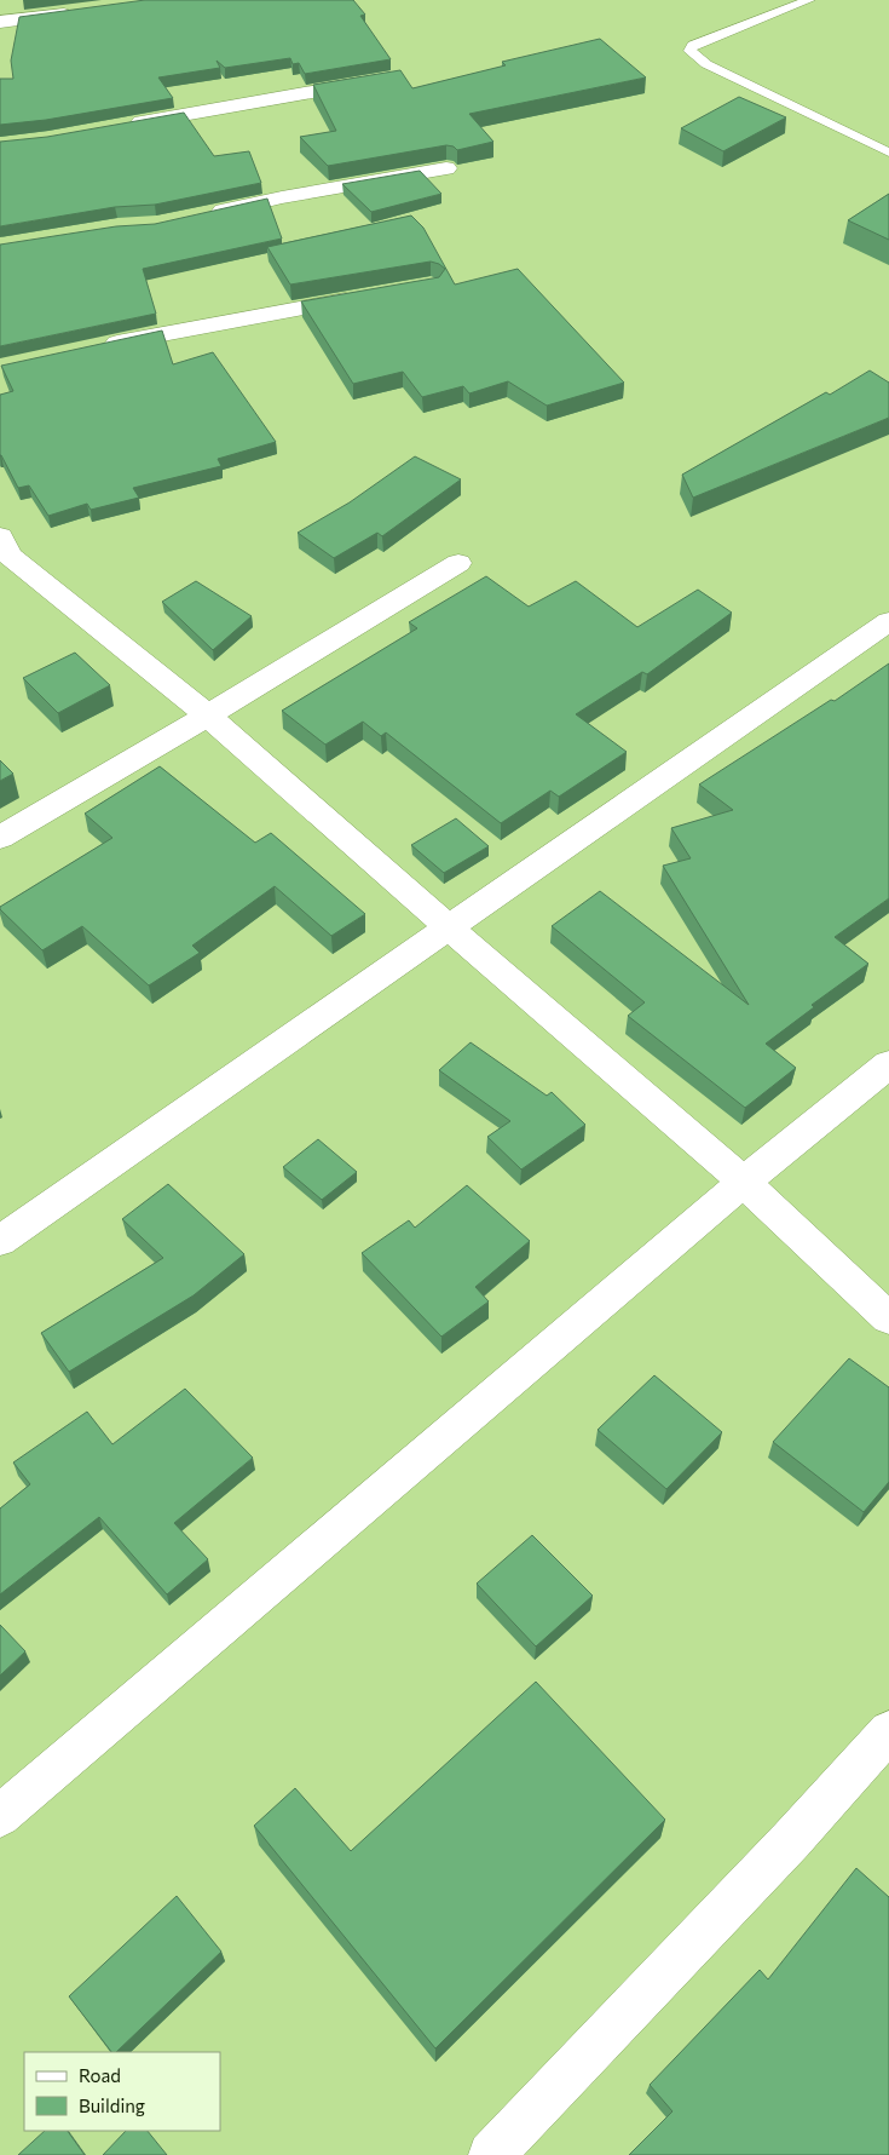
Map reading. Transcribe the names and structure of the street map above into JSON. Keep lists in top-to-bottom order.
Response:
{
  "legend": ["Road", "Building"]
}
